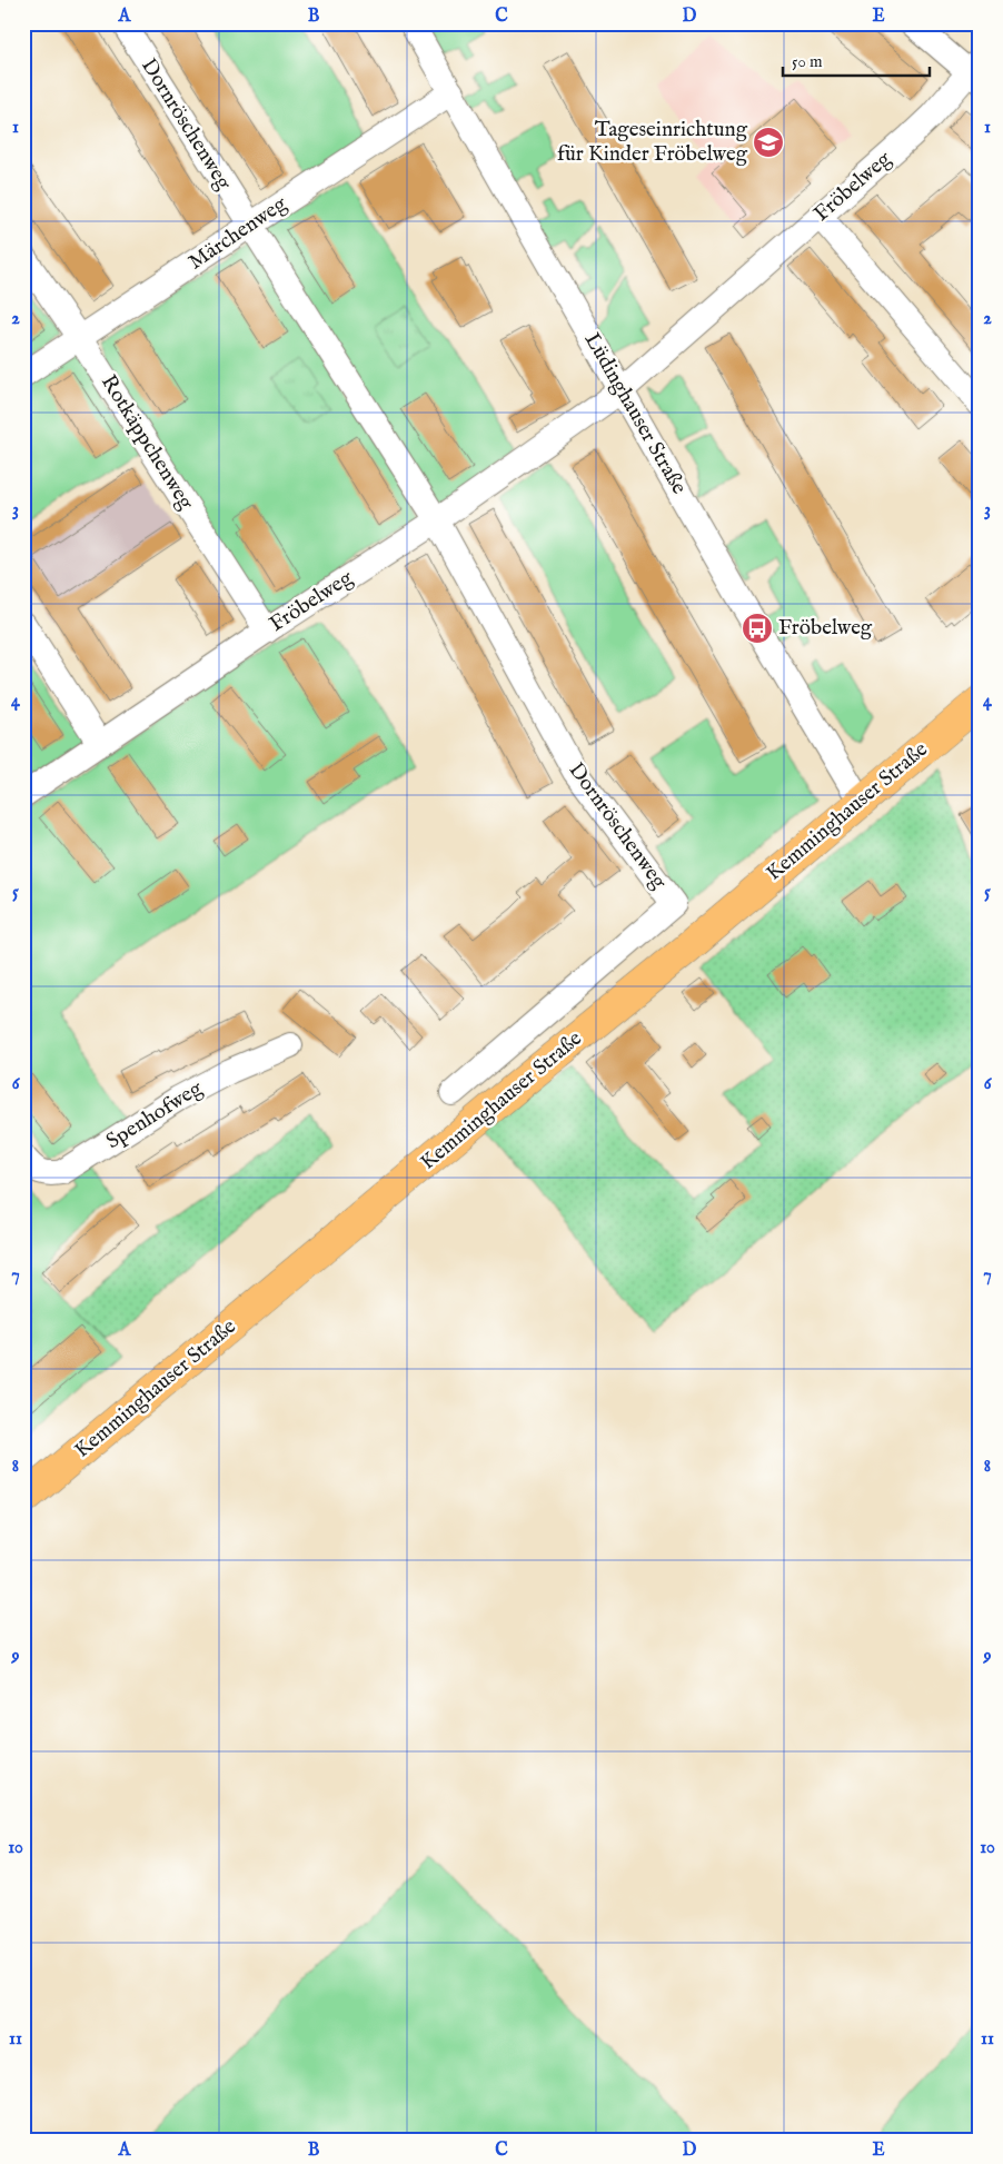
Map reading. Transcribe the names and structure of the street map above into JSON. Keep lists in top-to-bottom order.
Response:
{
  "streets": {
    "main road": ["Kemminghauser Straße"],
    "street": [
      "Dornröschenweg",
      "Fröbelweg",
      "Märchenweg",
      "Lüdinghauser Straße",
      "Rotkäppchenweg",
      "Spenhofweg"
    ]
  },
  "crossings": [
    ["Dornröschenweg", "Fröbelweg"],
    ["Dornröschenweg", "Märchenweg"],
    ["Fröbelweg", "Lüdinghauser Straße"],
    ["Fröbelweg", "Rotkäppchenweg"],
    ["Märchenweg", "Lüdinghauser Straße"],
    ["Märchenweg", "Rotkäppchenweg"],
    ["Lüdinghauser Straße", "Kemminghauser Straße"]
  ],
  "places": {
    "school or university": ["Tageseinrichtung für Kinder Fröbelweg"],
    "bus stop": ["Fröbelweg"]
  },
  "scale_bar": "50 m",
  "grid": {
    "columns": [
      "A",
      "B",
      "C",
      "D",
      "E"
    ],
    "rows": [
      "1",
      "2",
      "3",
      "4",
      "5",
      "6",
      "7",
      "8",
      "9",
      "10",
      "11"
    ]
  }
}
